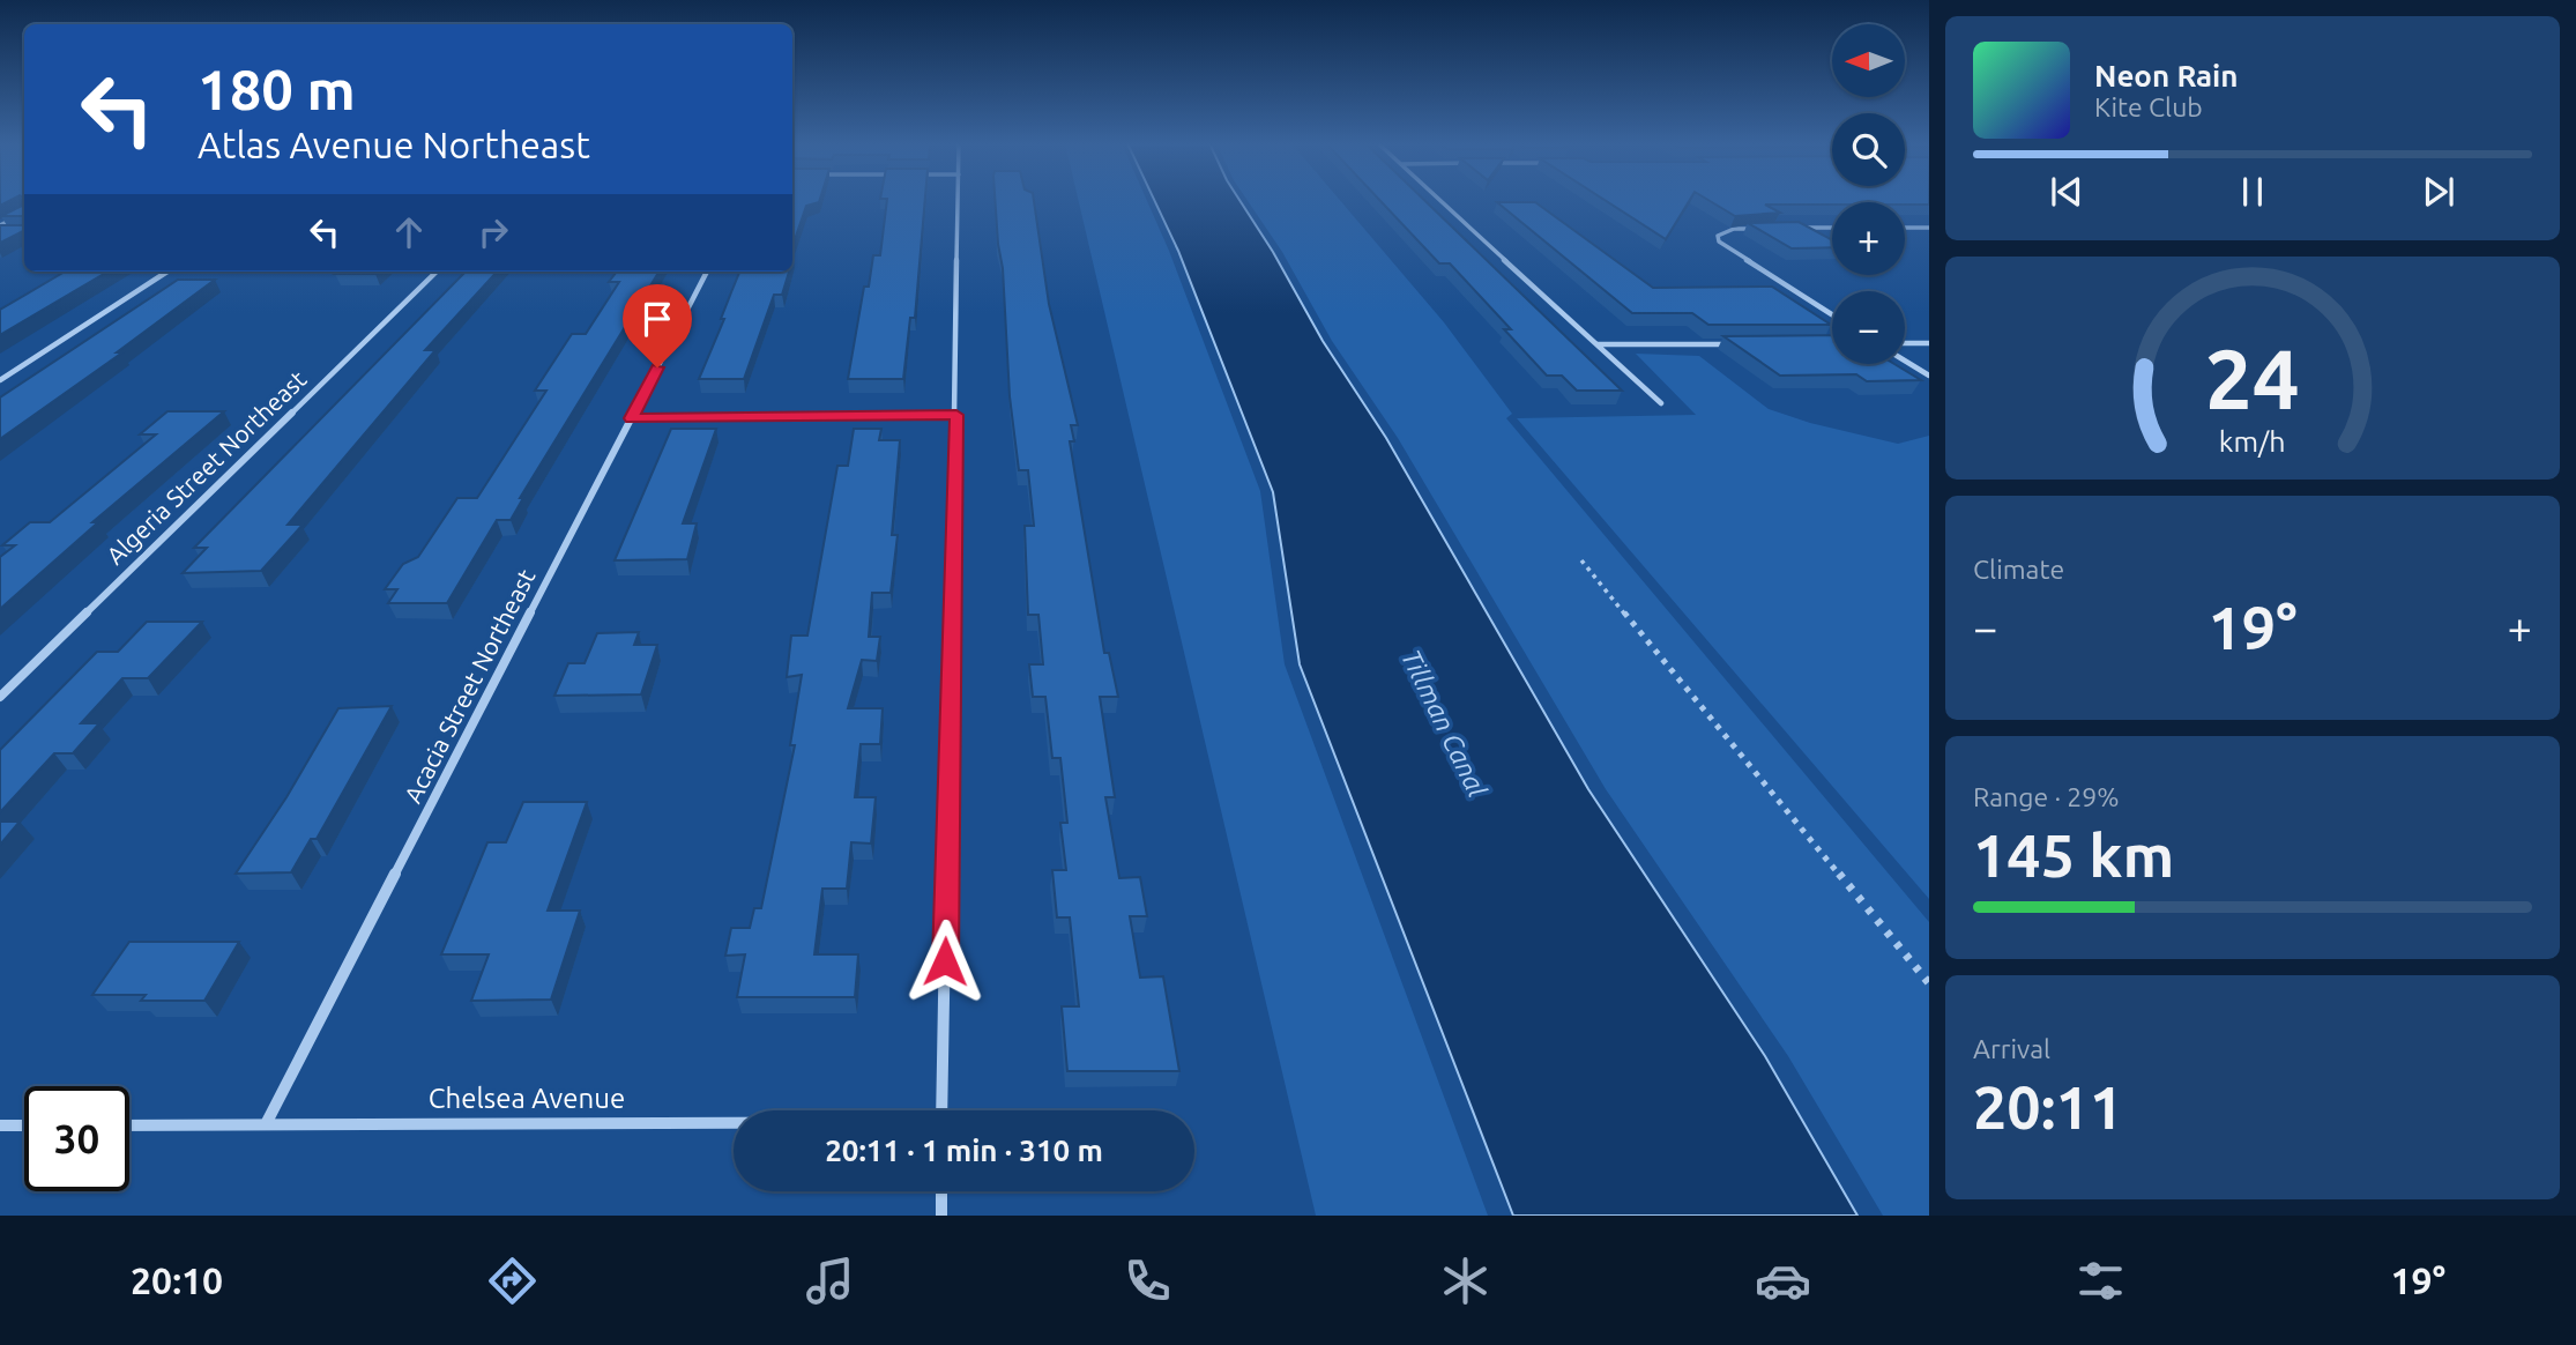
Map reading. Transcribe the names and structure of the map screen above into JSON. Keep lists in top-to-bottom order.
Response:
{
  "streets": {
    "street": ["Algeria Street Northeast", "Acacia Street Northeast", "Chelsea Avenue"]
  },
  "crossings": [
    ["Acacia Street Northeast", "Chelsea Avenue"]
  ],
  "water": ["Tillman Canal"],
  "north": "left",
  "page": {
    "map_buttons": ["+", "−"],
    "turn": ["180 m", "Atlas Avenue Northeast"],
    "song": ["Neon Rain", "Kite Club"],
    "tile": [
      "Climate",
      ["Range · 29%", "145 km"],
      ["Arrival", "20:11"]
    ],
    "heat": ["−", "19°", "+"],
    "limit": "30",
    "trip": "20:11 · 1 min · 310 m",
    "tabs": ["20:10", "19°"],
    "gauge": ["24", "km/h"]
  }
}
